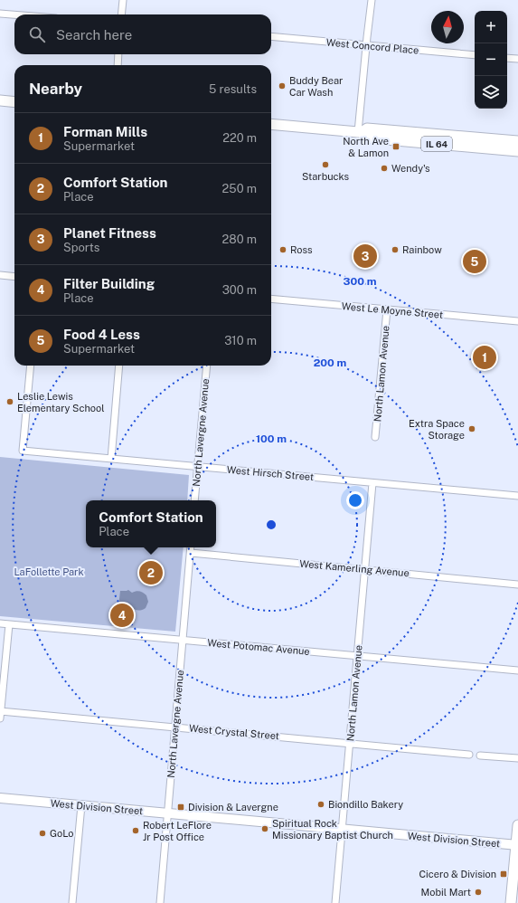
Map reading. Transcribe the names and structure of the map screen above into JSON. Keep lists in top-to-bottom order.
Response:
{
  "streets": {
    "main road": ["IL 64", "West Division Street"],
    "street": [
      "West Concord Place",
      "West Le Moyne Street",
      "North Lamon Avenue",
      "North Lavergne Avenue",
      "West Hirsch Street",
      "West Kamerling Avenue",
      "West Potomac Avenue",
      "West Crystal Street"
    ]
  },
  "crossings": [
    ["West Le Moyne Street", "North Lamon Avenue"],
    ["North Lamon Avenue", "West Hirsch Street"],
    ["North Lamon Avenue", "West Kamerling Avenue"],
    ["North Lamon Avenue", "West Potomac Avenue"],
    ["North Lamon Avenue", "West Crystal Street"],
    ["North Lamon Avenue", "West Division Street"],
    ["North Lavergne Avenue", "West Hirsch Street"],
    ["North Lavergne Avenue", "West Kamerling Avenue"],
    ["North Lavergne Avenue", "West Potomac Avenue"],
    ["North Lavergne Avenue", "West Crystal Street"],
    ["North Lavergne Avenue", "West Division Street"]
  ],
  "parks": ["LaFollette Park"],
  "places": {
    "other": [
      "Buddy Bear Car Wash",
      "Starbucks",
      "Wendy's",
      "Ross",
      "Rainbow",
      "Leslie Lewis Elementary School",
      "Extra Space Storage",
      "Biondillo Bakery",
      "Spiritual Rock Missionary Baptist Church",
      "Robert LeFlore Jr Post Office",
      "GoLo",
      "Mobil Mart"
    ],
    "transit": ["North Ave & Lamon", "Division & Lavergne", "Cicero & Division"]
  },
  "north": "top",
  "page": {
    "map_buttons": ["+", "−"],
    "search": "Search here",
    "heading": ["Nearby", "5 results"],
    "list": [
      {
        "mark": "1",
        "name": "Forman Mills",
        "note": "Supermarket",
        "value": "220 m"
      },
      {
        "mark": "2",
        "name": "Comfort Station",
        "note": "Place",
        "value": "250 m"
      },
      {
        "mark": "3",
        "name": "Planet Fitness",
        "note": "Sports",
        "value": "280 m"
      },
      {
        "mark": "4",
        "name": "Filter Building",
        "note": "Place",
        "value": "300 m"
      },
      {
        "mark": "5",
        "name": "Food 4 Less",
        "note": "Supermarket",
        "value": "310 m"
      }
    ],
    "pins": [
      "3",
      "5",
      "1",
      "2",
      "4"
    ],
    "popup": ["Comfort Station", "Place"]
  },
  "rings": ["300 m", "200 m", "100 m"]
}
